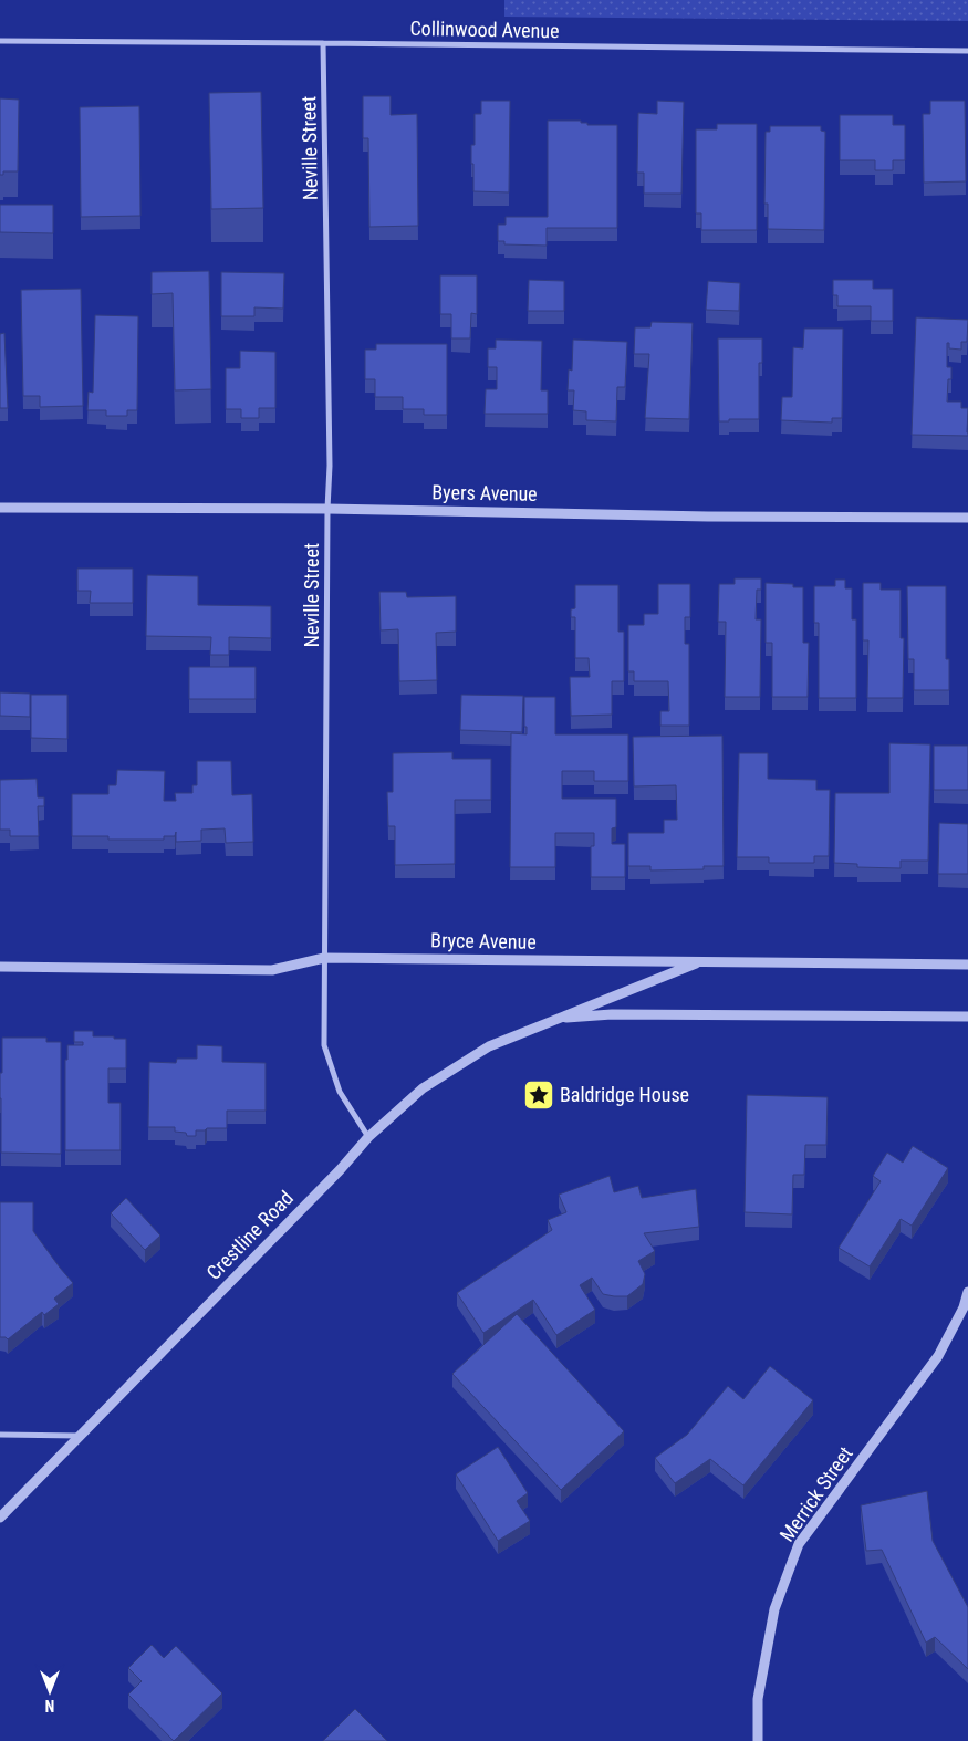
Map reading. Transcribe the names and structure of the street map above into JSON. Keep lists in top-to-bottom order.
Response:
{
  "streets": {
    "street": [
      "Collinwood Avenue",
      "Neville Street",
      "Byers Avenue",
      "Bryce Avenue",
      "Crestline Road",
      "Merrick Street"
    ]
  },
  "crossings": [
    ["Collinwood Avenue", "Neville Street"],
    ["Neville Street", "Byers Avenue"],
    ["Neville Street", "Bryce Avenue"],
    ["Neville Street", "Crestline Road"],
    ["Bryce Avenue", "Crestline Road"]
  ],
  "places": {
    "place": ["Baldridge House"]
  },
  "north": "bottom"
}
